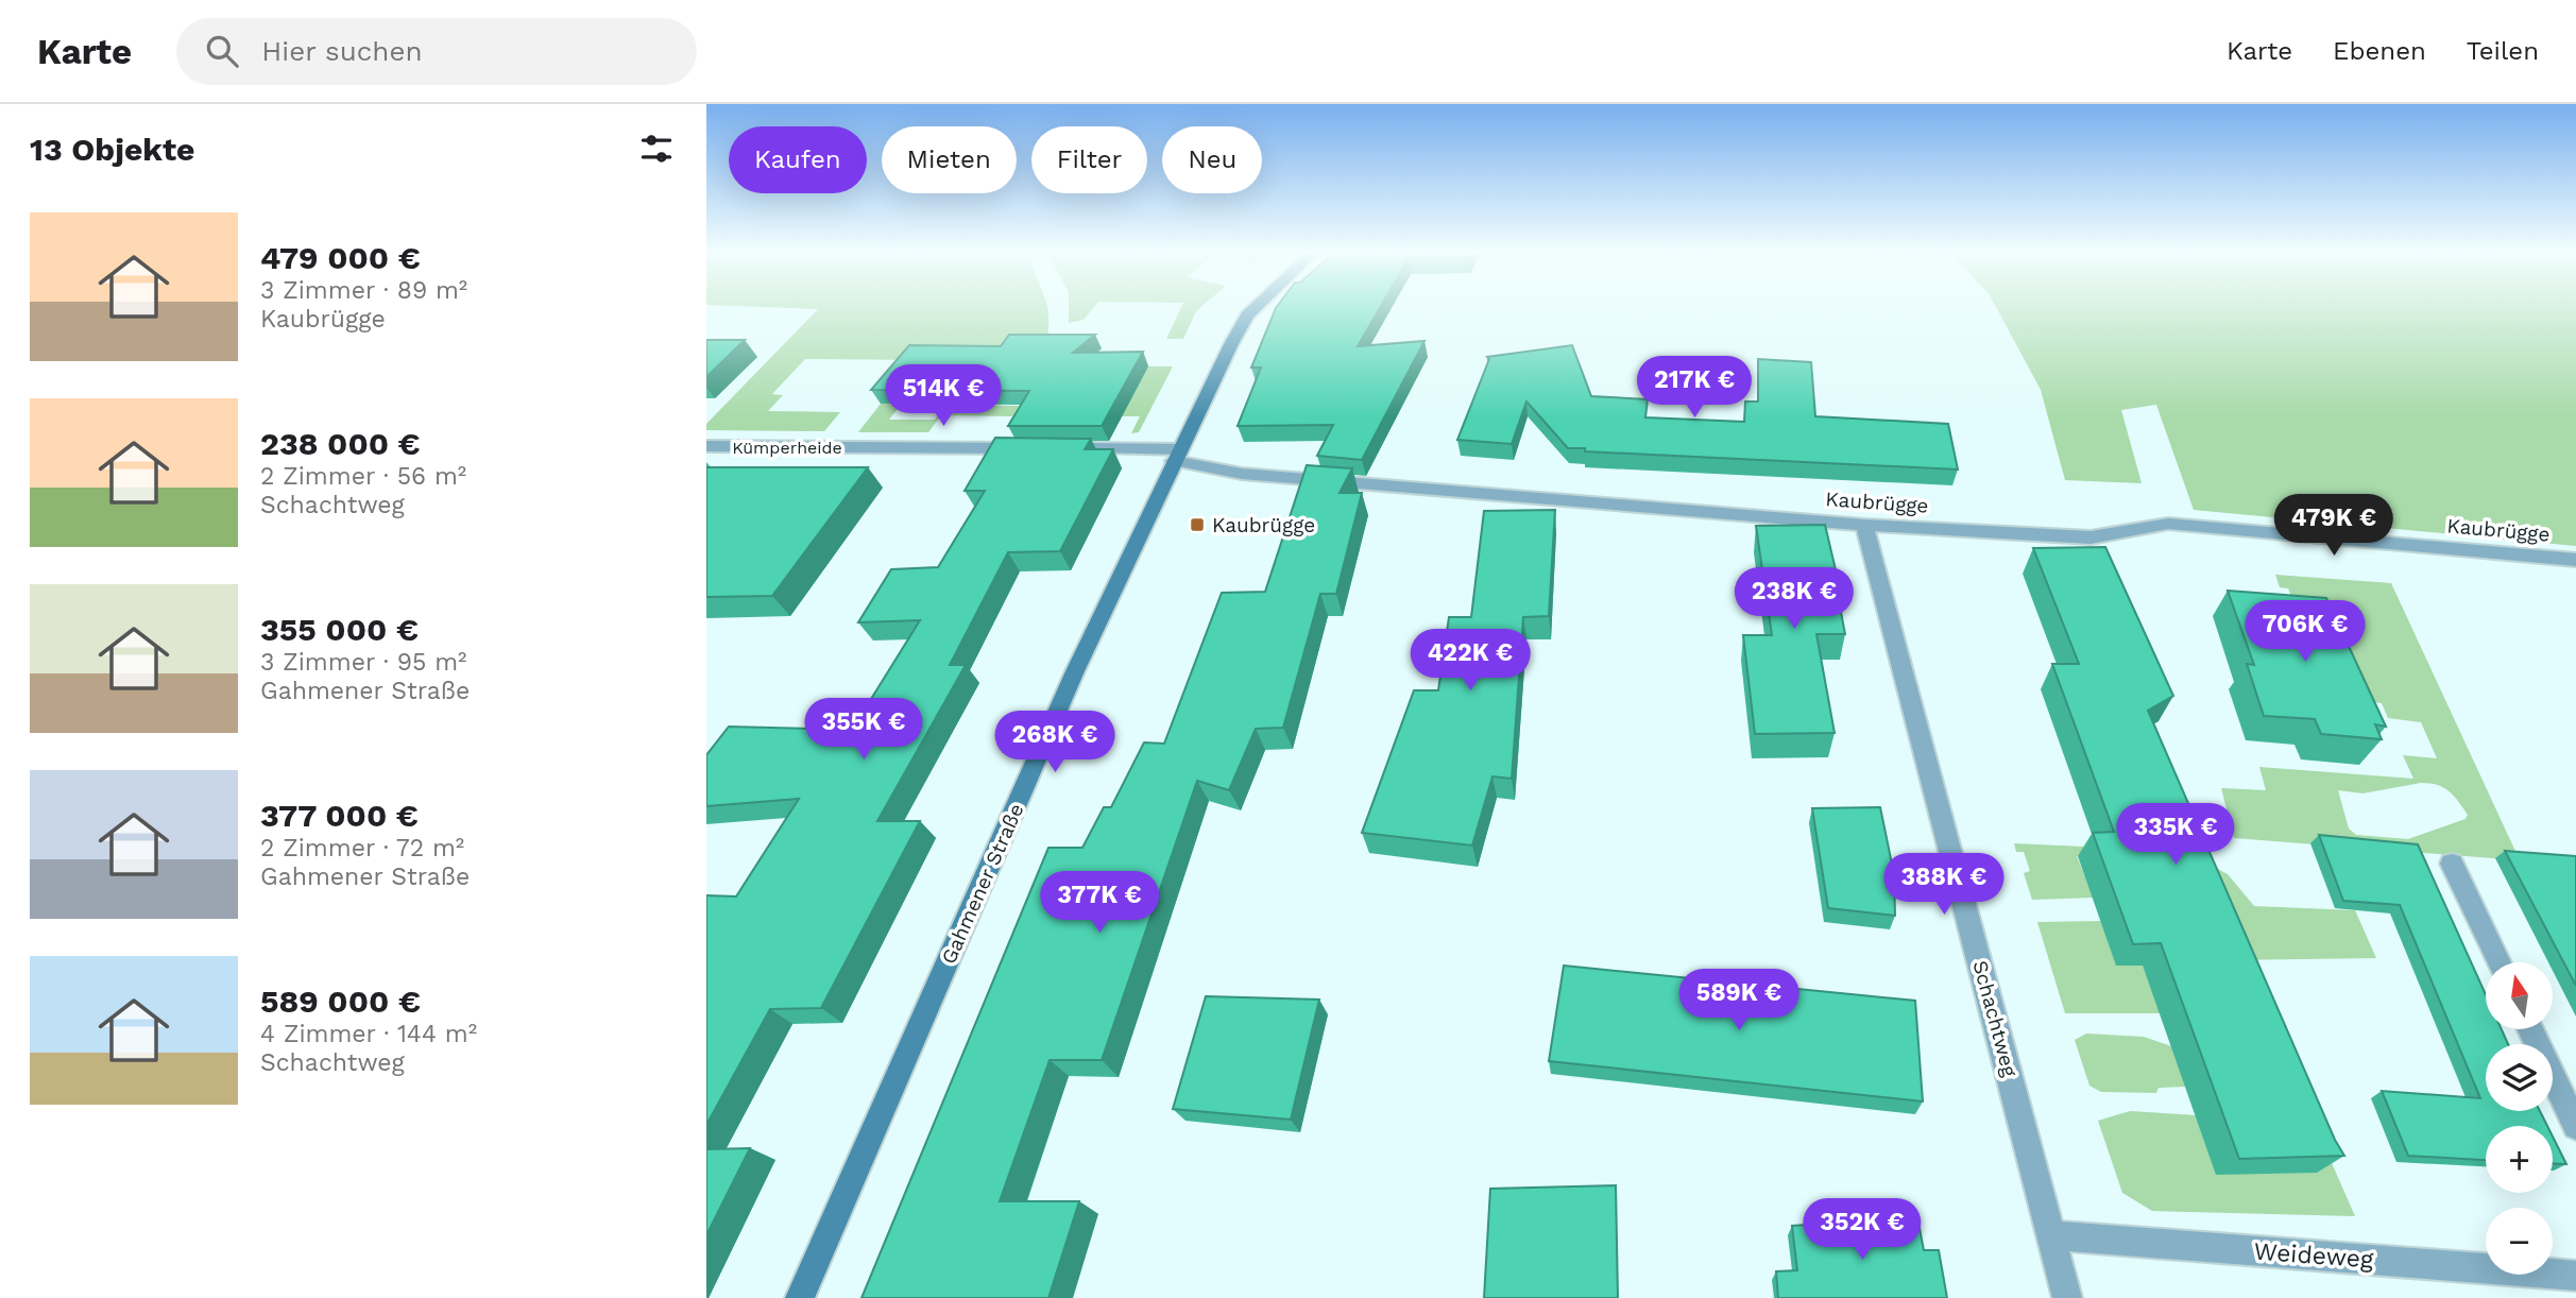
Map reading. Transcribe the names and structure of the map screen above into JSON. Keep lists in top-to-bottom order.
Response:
{
  "streets": {
    "main road": ["Gahmener Straße"],
    "street": [
      "Kümperheide",
      "Kaubrügge",
      "Schachtweg",
      "Weideweg"
    ]
  },
  "crossings": [
    ["Kümperheide", "Kaubrügge"],
    ["Kümperheide", "Gahmener Straße"],
    ["Kaubrügge", "Gahmener Straße"],
    ["Kaubrügge", "Schachtweg"],
    ["Schachtweg", "Weideweg"]
  ],
  "places": {
    "transit": ["Kaubrügge"]
  },
  "north": "top",
  "page": {
    "header": "Karte",
    "search": "Hier suchen",
    "nav": ["Karte", "Ebenen", "Teilen"],
    "heading": "13 Objekte",
    "chip": [
      "Kaufen",
      "Mieten",
      "Filter",
      "Neu"
    ],
    "list": [
      {
        "name": "479 000 €",
        "note": "3 Zimmer · 89 m² · Kaubrügge"
      },
      {
        "name": "238 000 €",
        "note": "2 Zimmer · 56 m² · Schachtweg"
      },
      {
        "name": "355 000 €",
        "note": "3 Zimmer · 95 m² · Gahmener Straße"
      },
      {
        "name": "377 000 €",
        "note": "2 Zimmer · 72 m² · Gahmener Straße"
      },
      {
        "name": "589 000 €",
        "note": "4 Zimmer · 144 m² · Schachtweg"
      }
    ],
    "price": [
      "217K €",
      "514K €",
      "479K €",
      "238K €",
      "706K €",
      "422K €",
      "355K €",
      "268K €",
      "335K €",
      "388K €",
      "377K €",
      "589K €",
      "352K €"
    ],
    "map_buttons": ["+", "−"]
  }
}
